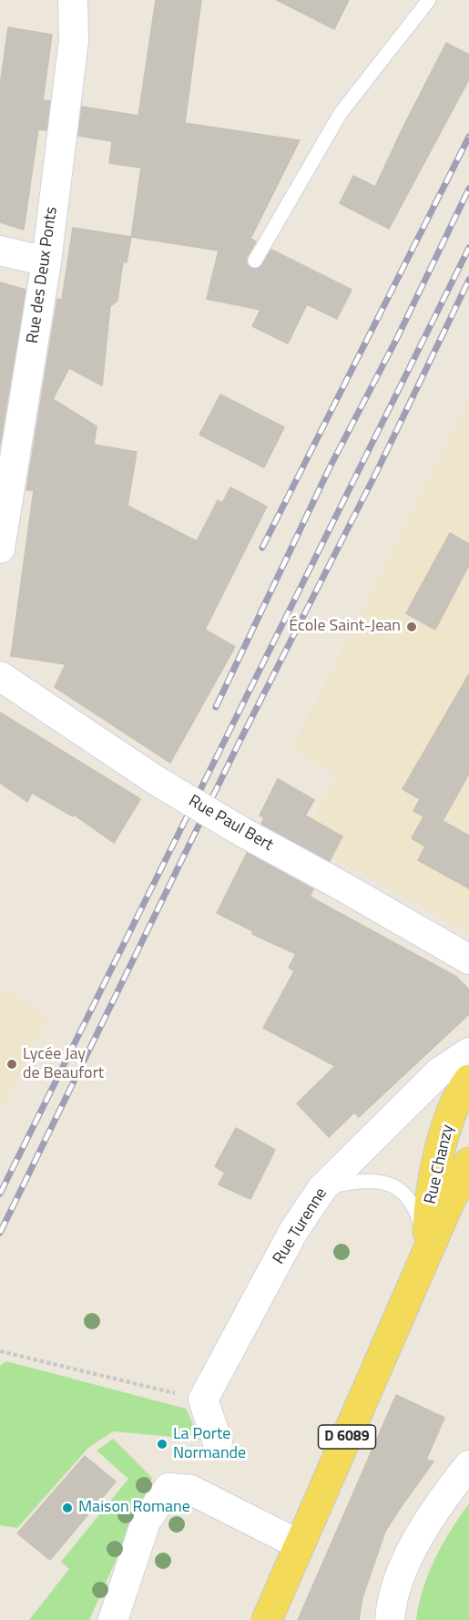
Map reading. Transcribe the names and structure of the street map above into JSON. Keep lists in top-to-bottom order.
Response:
{
  "streets": {
    "main road": ["Rue Chanzy", "D 6089"],
    "street": ["Rue des Deux Ponts", "Rue Paul Bert", "Rue Turenne"]
  },
  "crossings": [
    ["Rue Chanzy", "D 6089"]
  ],
  "places": [
    "École Saint-Jean",
    "Lycée Jay de Beaufort",
    "La Porte Normande",
    "Maison Romane"
  ]
}
